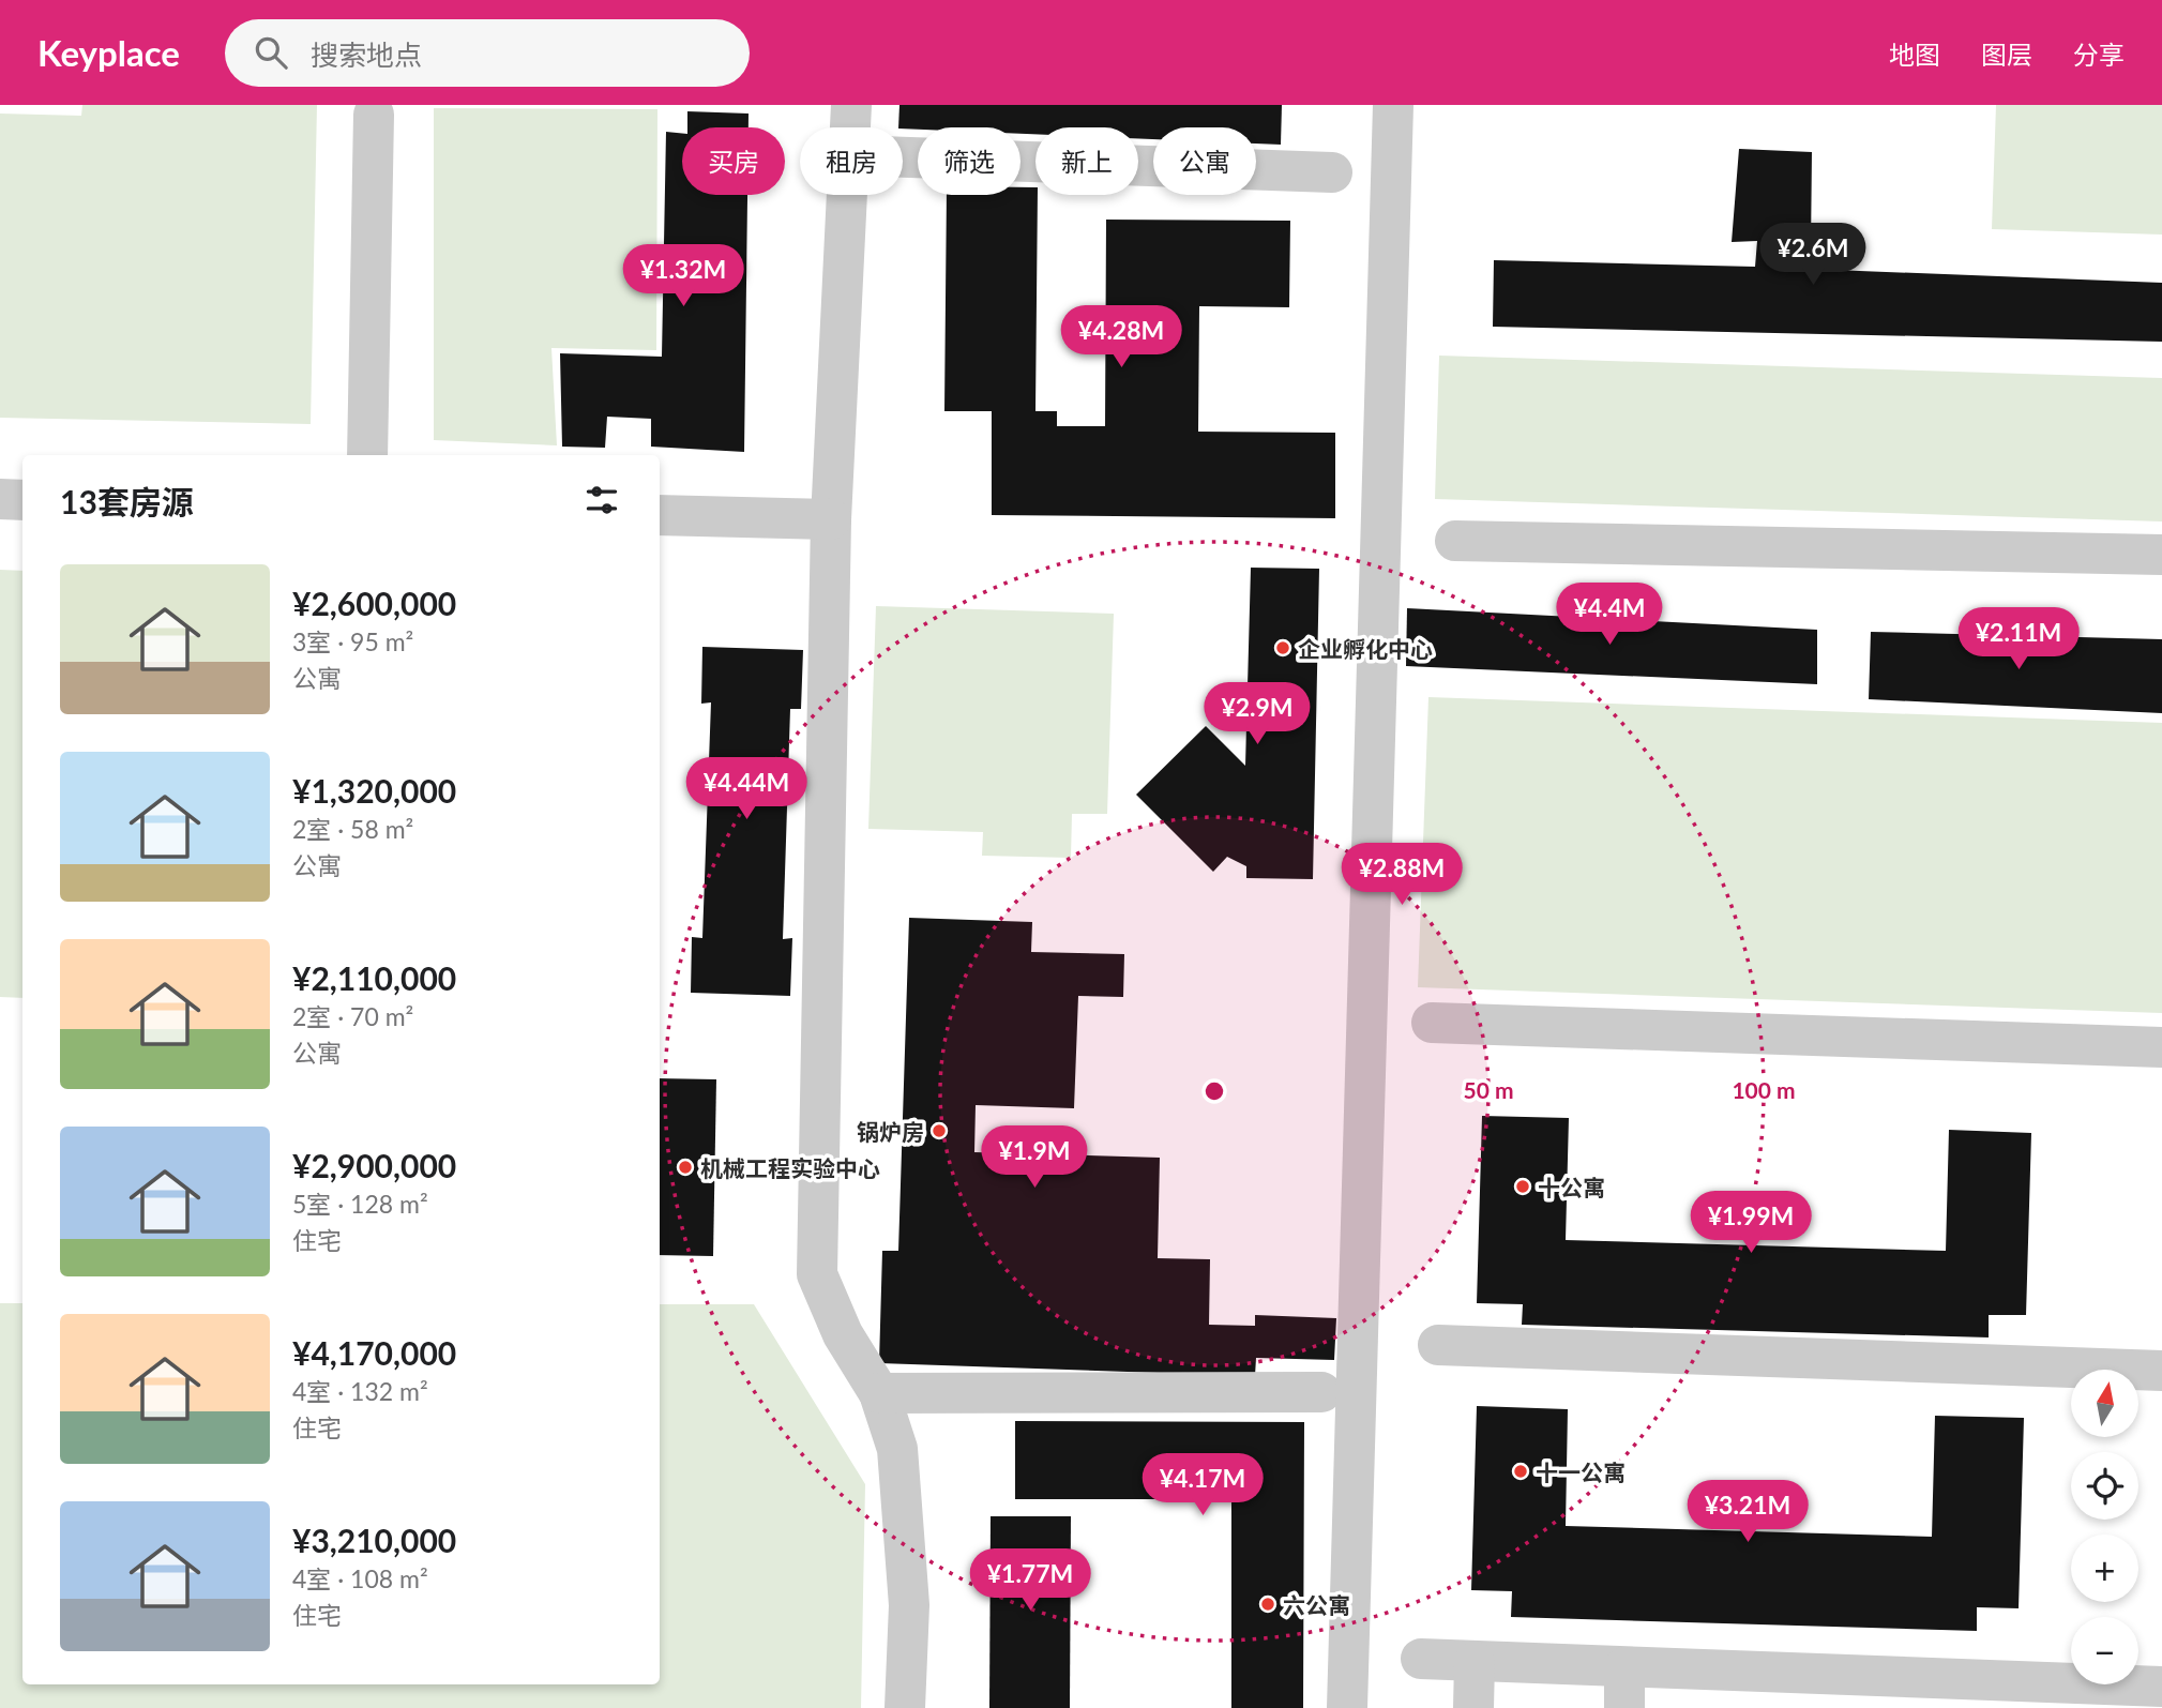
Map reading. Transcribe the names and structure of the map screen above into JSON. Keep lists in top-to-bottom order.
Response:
{
  "places": [
    "企业孵化中心",
    "锅炉房",
    "机械工程实验中心",
    "十公寓",
    "十一公寓",
    "六公寓"
  ],
  "north": "top",
  "page": {
    "header": "Keyplace",
    "search": "搜索地点",
    "nav": ["地图", "图层", "分享"],
    "chip": [
      "买房",
      "租房",
      "筛选",
      "新上",
      "公寓"
    ],
    "price": [
      "¥2.6M",
      "¥1.32M",
      "¥4.28M",
      "¥4.4M",
      "¥2.11M",
      "¥2.9M",
      "¥4.44M",
      "¥2.88M",
      "¥1.9M",
      "¥1.99M",
      "¥4.17M",
      "¥3.21M",
      "¥1.77M"
    ],
    "heading": "13套房源",
    "list": [
      {
        "name": "¥2,600,000",
        "note": "3室 · 95 m² · 公寓"
      },
      {
        "name": "¥1,320,000",
        "note": "2室 · 58 m² · 公寓"
      },
      {
        "name": "¥2,110,000",
        "note": "2室 · 70 m² · 公寓"
      },
      {
        "name": "¥2,900,000",
        "note": "5室 · 128 m² · 住宅"
      },
      {
        "name": "¥4,170,000",
        "note": "4室 · 132 m² · 住宅"
      },
      {
        "name": "¥3,210,000",
        "note": "4室 · 108 m² · 住宅"
      }
    ],
    "map_buttons": ["+", "−"]
  },
  "rings": ["50 m", "100 m"]
}
